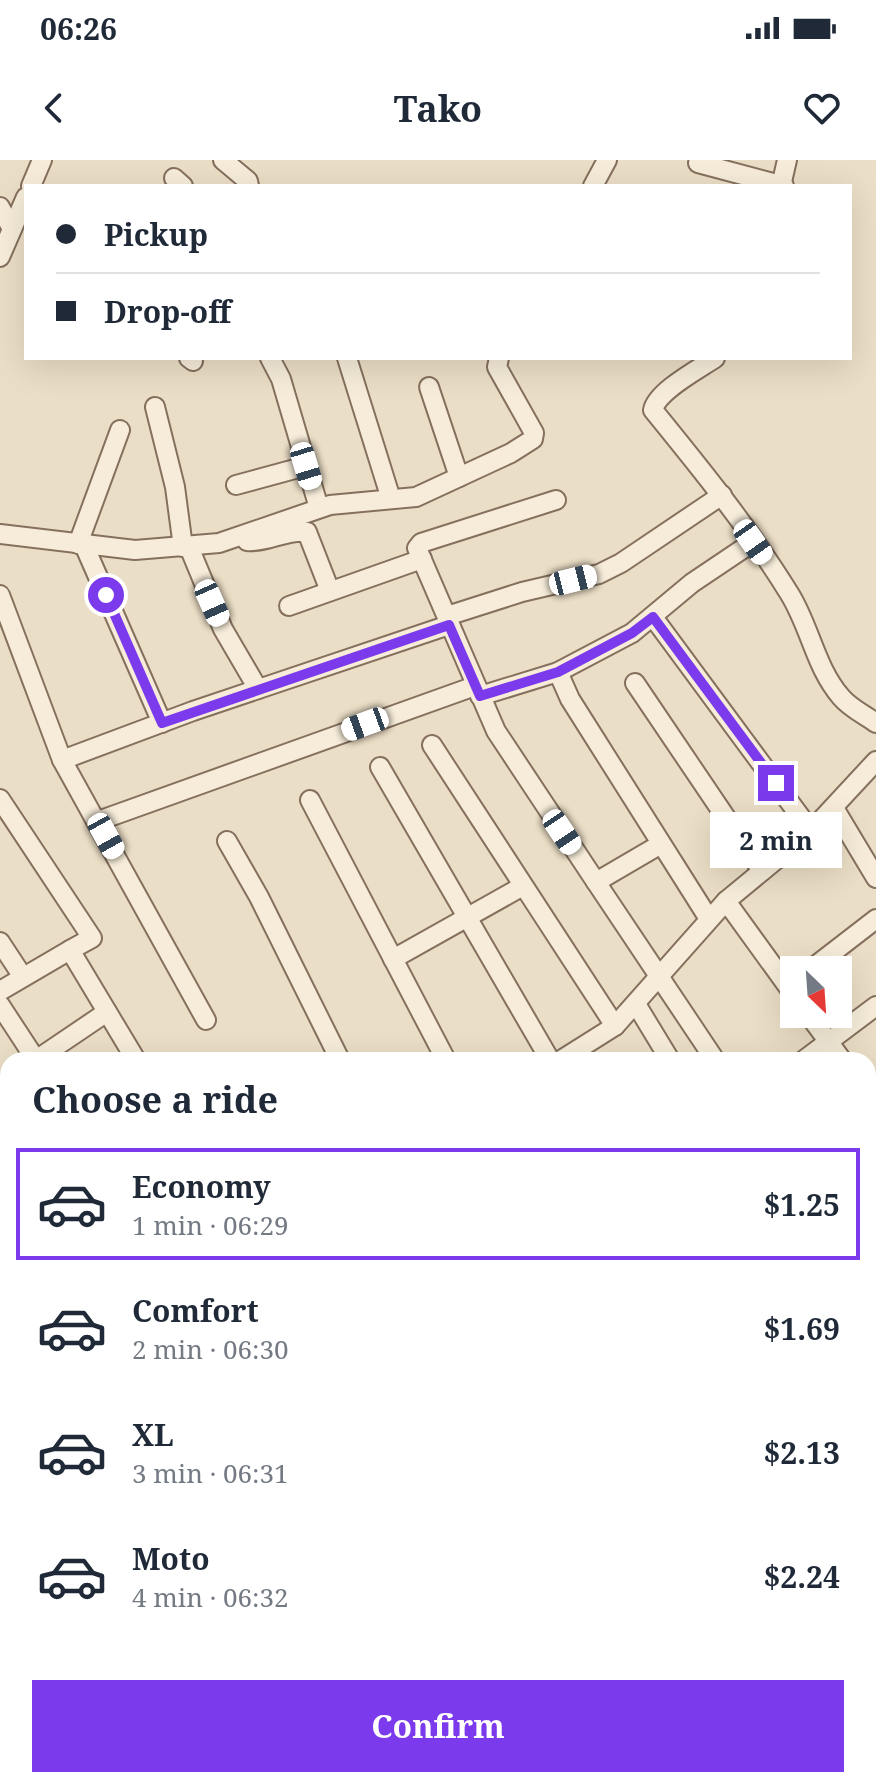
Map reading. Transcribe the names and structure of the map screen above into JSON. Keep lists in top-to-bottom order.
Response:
{
  "north": "bottom right",
  "page": {
    "status": "06:26",
    "header": "Tako",
    "banner": ["Pickup", "Drop-off"],
    "bubble": "2 min",
    "heading": "Choose a ride",
    "list": [
      {
        "name": "Economy",
        "note": "1 min · 06:29",
        "value": "$1.25"
      },
      {
        "name": "Comfort",
        "note": "2 min · 06:30",
        "value": "$1.69"
      },
      {
        "name": "XL",
        "note": "3 min · 06:31",
        "value": "$2.13"
      },
      {
        "name": "Moto",
        "note": "4 min · 06:32",
        "value": "$2.24"
      }
    ],
    "buttons": "Confirm"
  }
}
